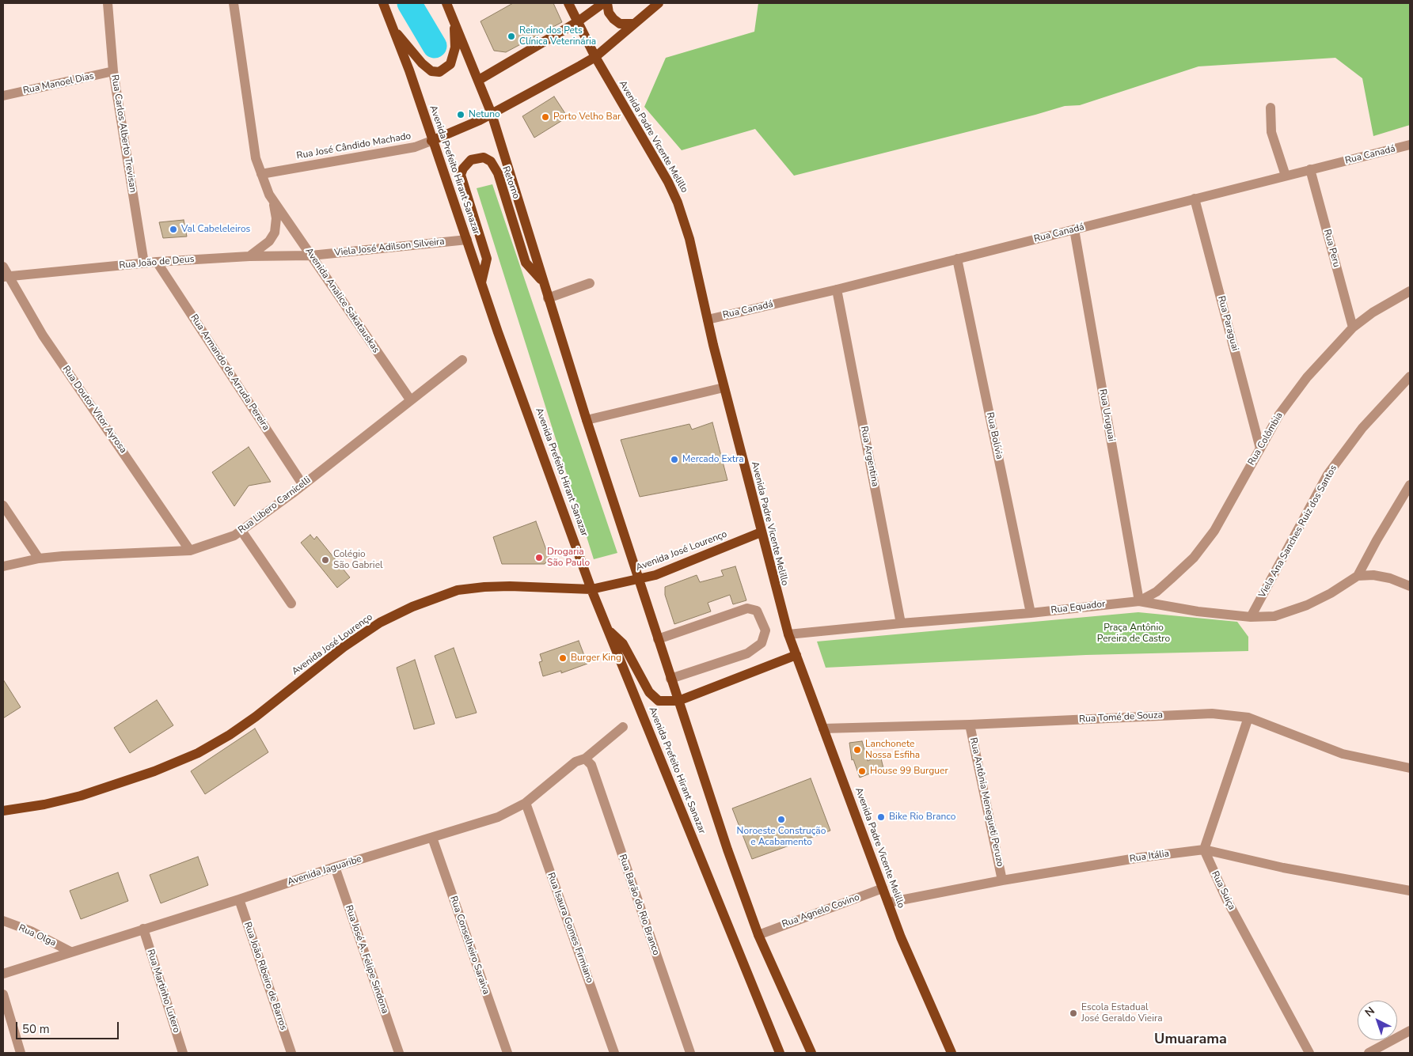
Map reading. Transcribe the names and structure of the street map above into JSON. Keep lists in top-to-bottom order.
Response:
{
  "streets": {
    "main road": [
      "Avenida Padre Vicente Melillo",
      "Rua José Cândido Machado",
      "Avenida Prefeito Hirant Sanazar",
      "Retorno",
      "Avenida José Lourenço"
    ],
    "street": [
      "Rua Manoel Dias",
      "Rua Carlos Alberto Trevisan",
      "Rua Canadá",
      "Viela José Adilson Silveira",
      "Rua Peru",
      "Rua João de Deus",
      "Avenida Analice Sakatauskas",
      "Rua Paraguai",
      "Rua Armando de Arruda Pereira",
      "Rua Doutor Vitor Ayrosa",
      "Rua Uruguai",
      "Rua Bolívia",
      "Rua Colômbia",
      "Rua Argentina",
      "Rua Libero Carnicelli",
      "Viela Ana Sanches Ruiz dos Santos",
      "Rua Equador",
      "Rua Tomé de Souza",
      "Rua Antônia Menegueti Peruzo",
      "Rua Itália",
      "Avenida Jaguaribe",
      "Rua Suiça",
      "Rua Barão do Rio Branco",
      "Rua Agnelo Covino",
      "Rua Isaura Gomes Firmiano",
      "Rua Olga",
      "Rua Conselheiro Saraiva",
      "Rua José A. Felipe Sindona",
      "Rua João Ribeiro de Barros",
      "Rua Martinho Lutero"
    ]
  },
  "crossings": [
    ["Rua Manoel Dias", "Rua Carlos Alberto Trevisan"],
    ["Rua Carlos Alberto Trevisan", "Rua João de Deus"],
    ["Avenida Padre Vicente Melillo", "Rua José Cândido Machado"],
    ["Avenida Padre Vicente Melillo", "Rua Canadá"],
    ["Avenida Padre Vicente Melillo", "Avenida José Lourenço"],
    ["Avenida Padre Vicente Melillo", "Rua Equador"],
    ["Avenida Padre Vicente Melillo", "Rua Tomé de Souza"],
    ["Avenida Padre Vicente Melillo", "Rua Itália"],
    ["Avenida Padre Vicente Melillo", "Rua Agnelo Covino"],
    ["Rua José Cândido Machado", "Avenida Prefeito Hirant Sanazar"],
    ["Rua José Cândido Machado", "Avenida Analice Sakatauskas"],
    ["Rua Canadá", "Rua Peru"],
    ["Rua Canadá", "Rua Paraguai"],
    ["Rua Canadá", "Rua Uruguai"],
    ["Rua Canadá", "Rua Bolívia"],
    ["Rua Canadá", "Rua Argentina"],
    ["Avenida Prefeito Hirant Sanazar", "Retorno"],
    ["Avenida Prefeito Hirant Sanazar", "Viela José Adilson Silveira"],
    ["Avenida Prefeito Hirant Sanazar", "Avenida José Lourenço"],
    ["Avenida Prefeito Hirant Sanazar", "Rua Agnelo Covino"],
    ["Viela José Adilson Silveira", "Rua João de Deus"],
    ["Viela José Adilson Silveira", "Avenida Analice Sakatauskas"],
    ["Rua Peru", "Rua Colômbia"],
    ["Rua João de Deus", "Avenida Analice Sakatauskas"],
    ["Rua João de Deus", "Rua Armando de Arruda Pereira"],
    ["Rua João de Deus", "Rua Doutor Vitor Ayrosa"],
    ["Avenida Analice Sakatauskas", "Rua Libero Carnicelli"],
    ["Rua Paraguai", "Rua Colômbia"],
    ["Rua Armando de Arruda Pereira", "Rua Libero Carnicelli"],
    ["Rua Doutor Vitor Ayrosa", "Rua Libero Carnicelli"],
    ["Rua Uruguai", "Rua Colômbia"],
    ["Rua Uruguai", "Rua Equador"],
    ["Rua Bolívia", "Rua Equador"],
    ["Rua Colômbia", "Rua Equador"],
    ["Rua Argentina", "Rua Equador"],
    ["Viela Ana Sanches Ruiz dos Santos", "Rua Equador"],
    ["Rua Tomé de Souza", "Rua Antônia Menegueti Peruzo"],
    ["Rua Antônia Menegueti Peruzo", "Rua Itália"],
    ["Rua Itália", "Rua Suiça"],
    ["Avenida Jaguaribe", "Rua Barão do Rio Branco"],
    ["Avenida Jaguaribe", "Rua Isaura Gomes Firmiano"],
    ["Avenida Jaguaribe", "Rua Olga"],
    ["Avenida Jaguaribe", "Rua Conselheiro Saraiva"],
    ["Avenida Jaguaribe", "Rua José A. Felipe Sindona"],
    ["Avenida Jaguaribe", "Rua João Ribeiro de Barros"],
    ["Avenida Jaguaribe", "Rua Martinho Lutero"]
  ],
  "districts": ["Umuarama"],
  "parks": ["Praça Antônio Pereira de Castro"],
  "places": [
    "Reino dos Pets Clínica Veterinária",
    "Netuno",
    "Porto Velho Bar",
    "Val Cabeleleiros",
    "Mercado Extra",
    "Drogaria São Paulo",
    "Colégio São Gabriel",
    "Burger King",
    "Lanchonete Nossa Esfiha",
    "House 99 Burguer",
    "Bike Rio Branco",
    "Noroeste Construção e Acabamento",
    "Escola Estadual José Geraldo Vieira"
  ],
  "scale_bar": "50 m",
  "north": "top left"
}
